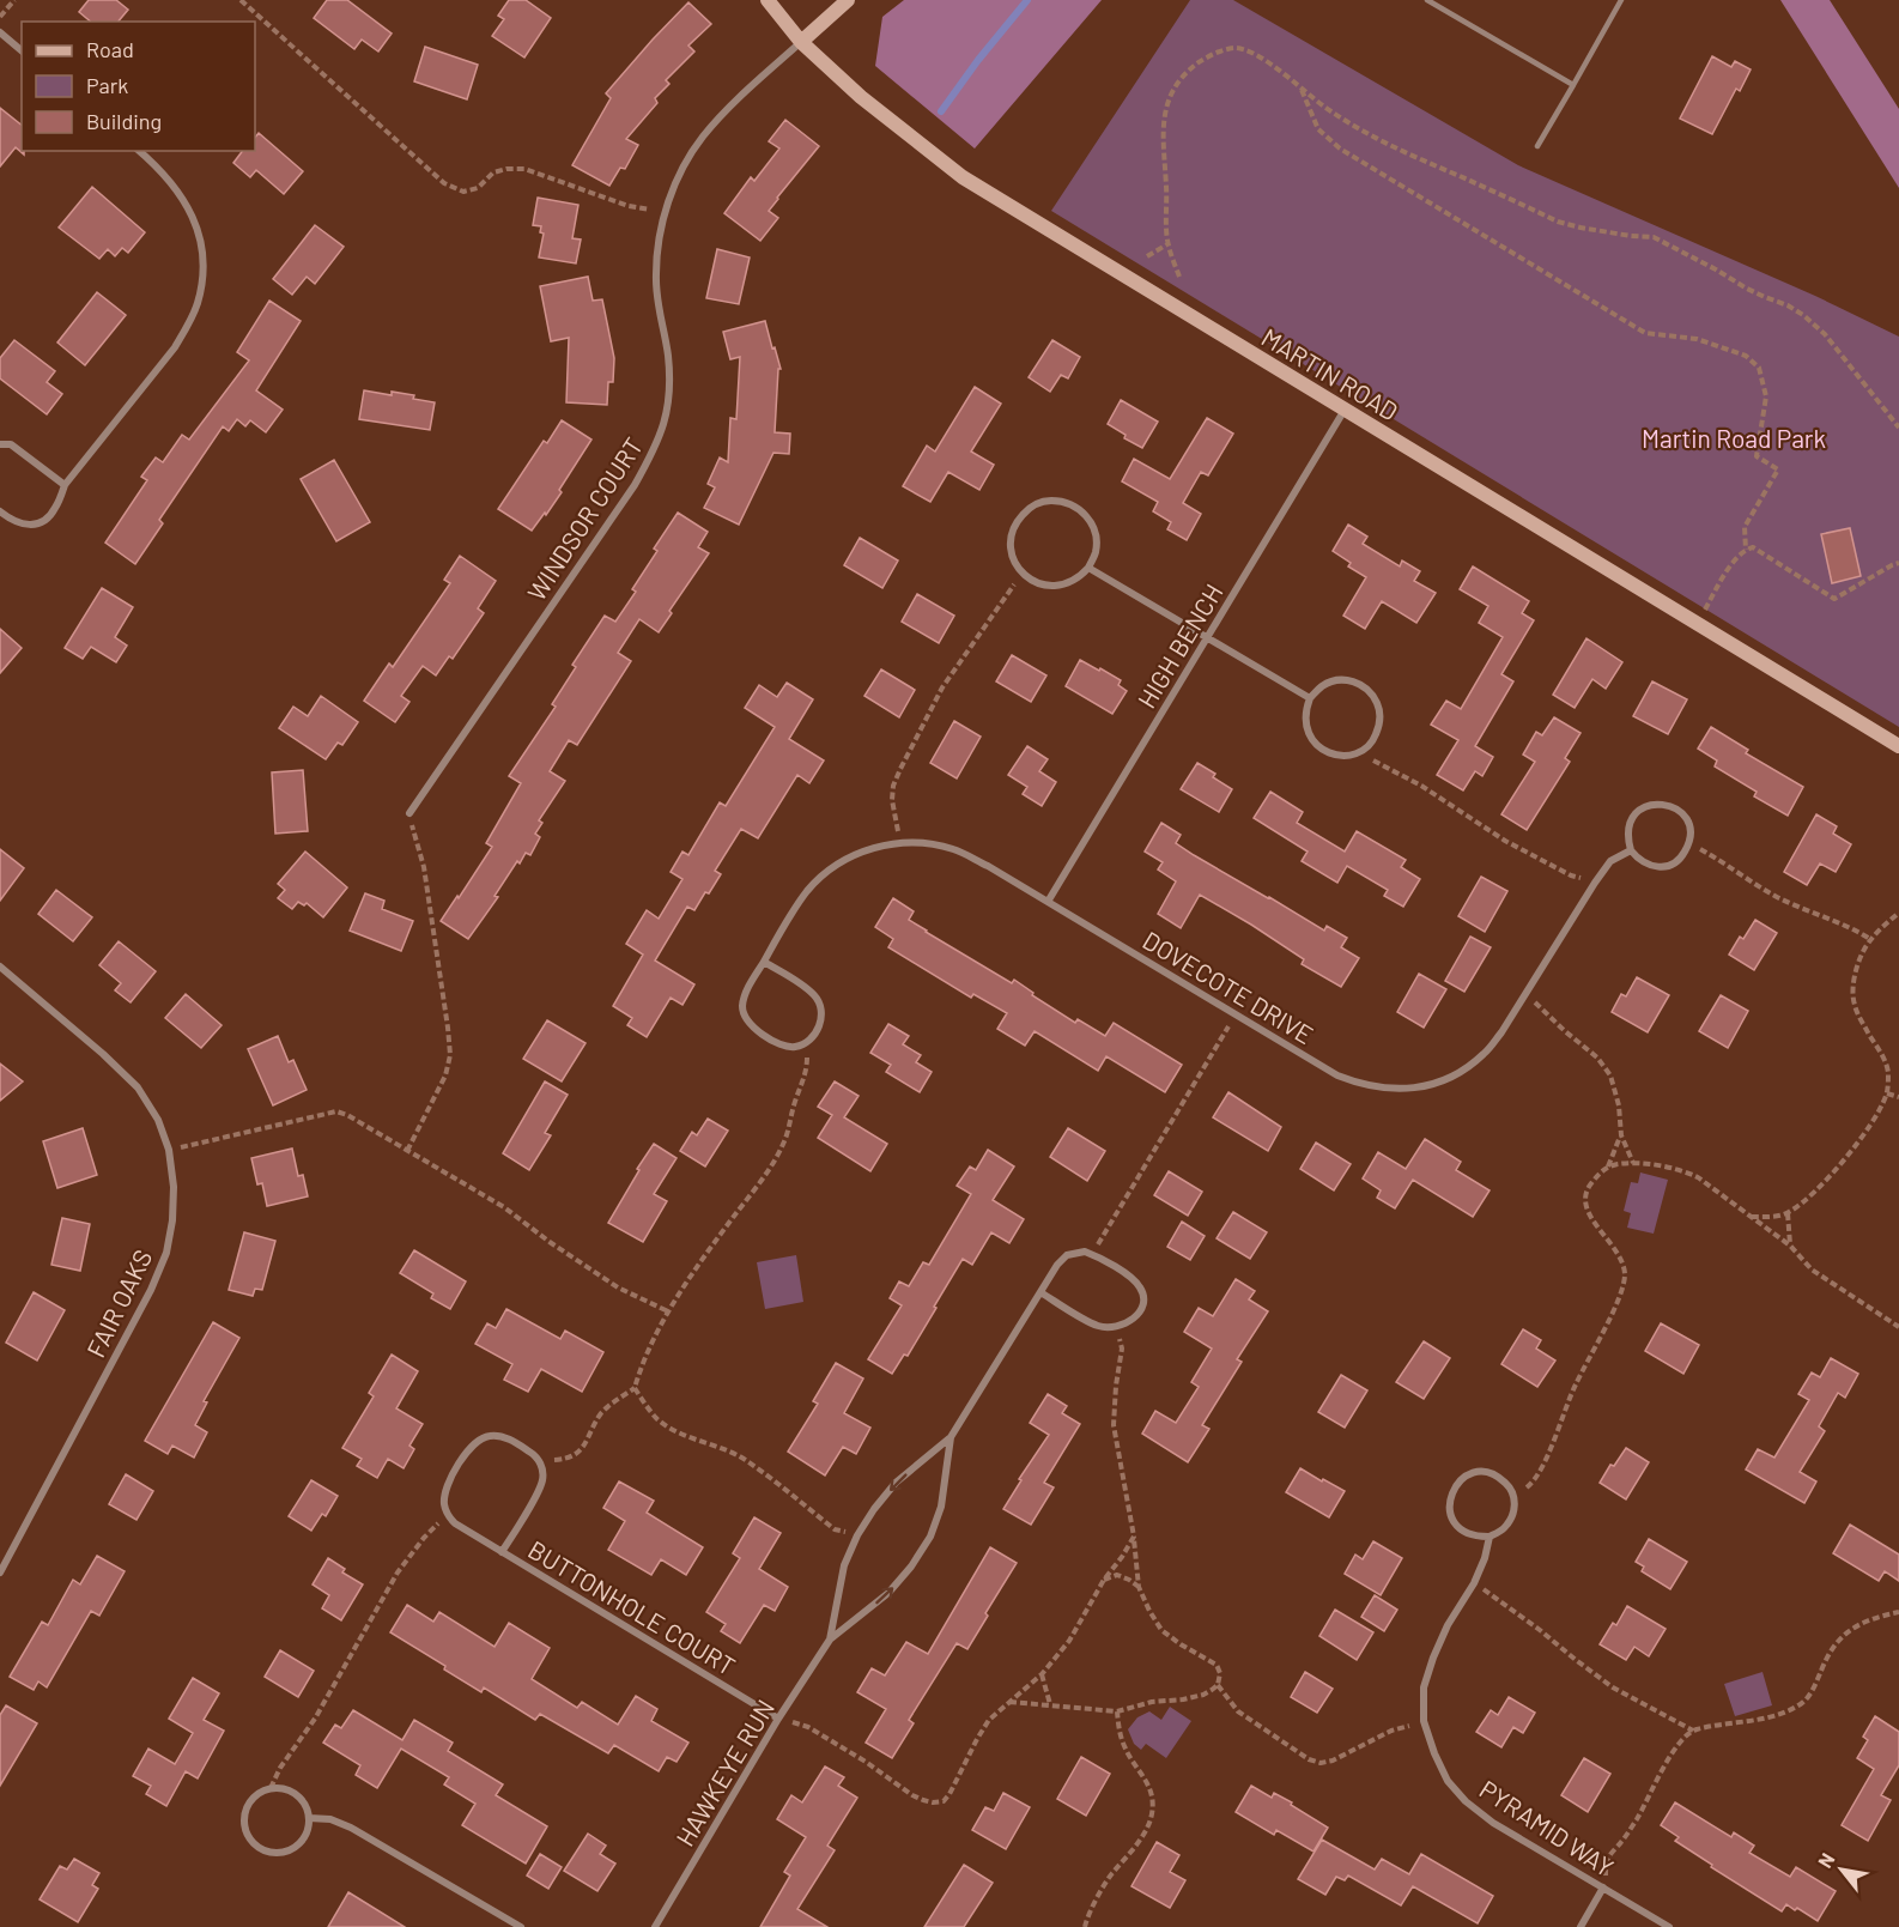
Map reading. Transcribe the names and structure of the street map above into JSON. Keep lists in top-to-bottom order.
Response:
{
  "streets": {
    "street": [
      "MARTIN ROAD",
      "WINDSOR COURT",
      "HIGH BENCH",
      "DOVECOTE DRIVE",
      "FAIR OAKS",
      "BUTTONHOLE COURT",
      "HAWKEYE RUN",
      "PYRAMID WAY"
    ]
  },
  "crossings": [
    ["MARTIN ROAD", "WINDSOR COURT"],
    ["MARTIN ROAD", "HIGH BENCH"],
    ["HIGH BENCH", "DOVECOTE DRIVE"],
    ["BUTTONHOLE COURT", "HAWKEYE RUN"]
  ],
  "parks": ["Martin Road Park"],
  "legend": ["Road", "Park", "Building"],
  "north": "top left"
}
